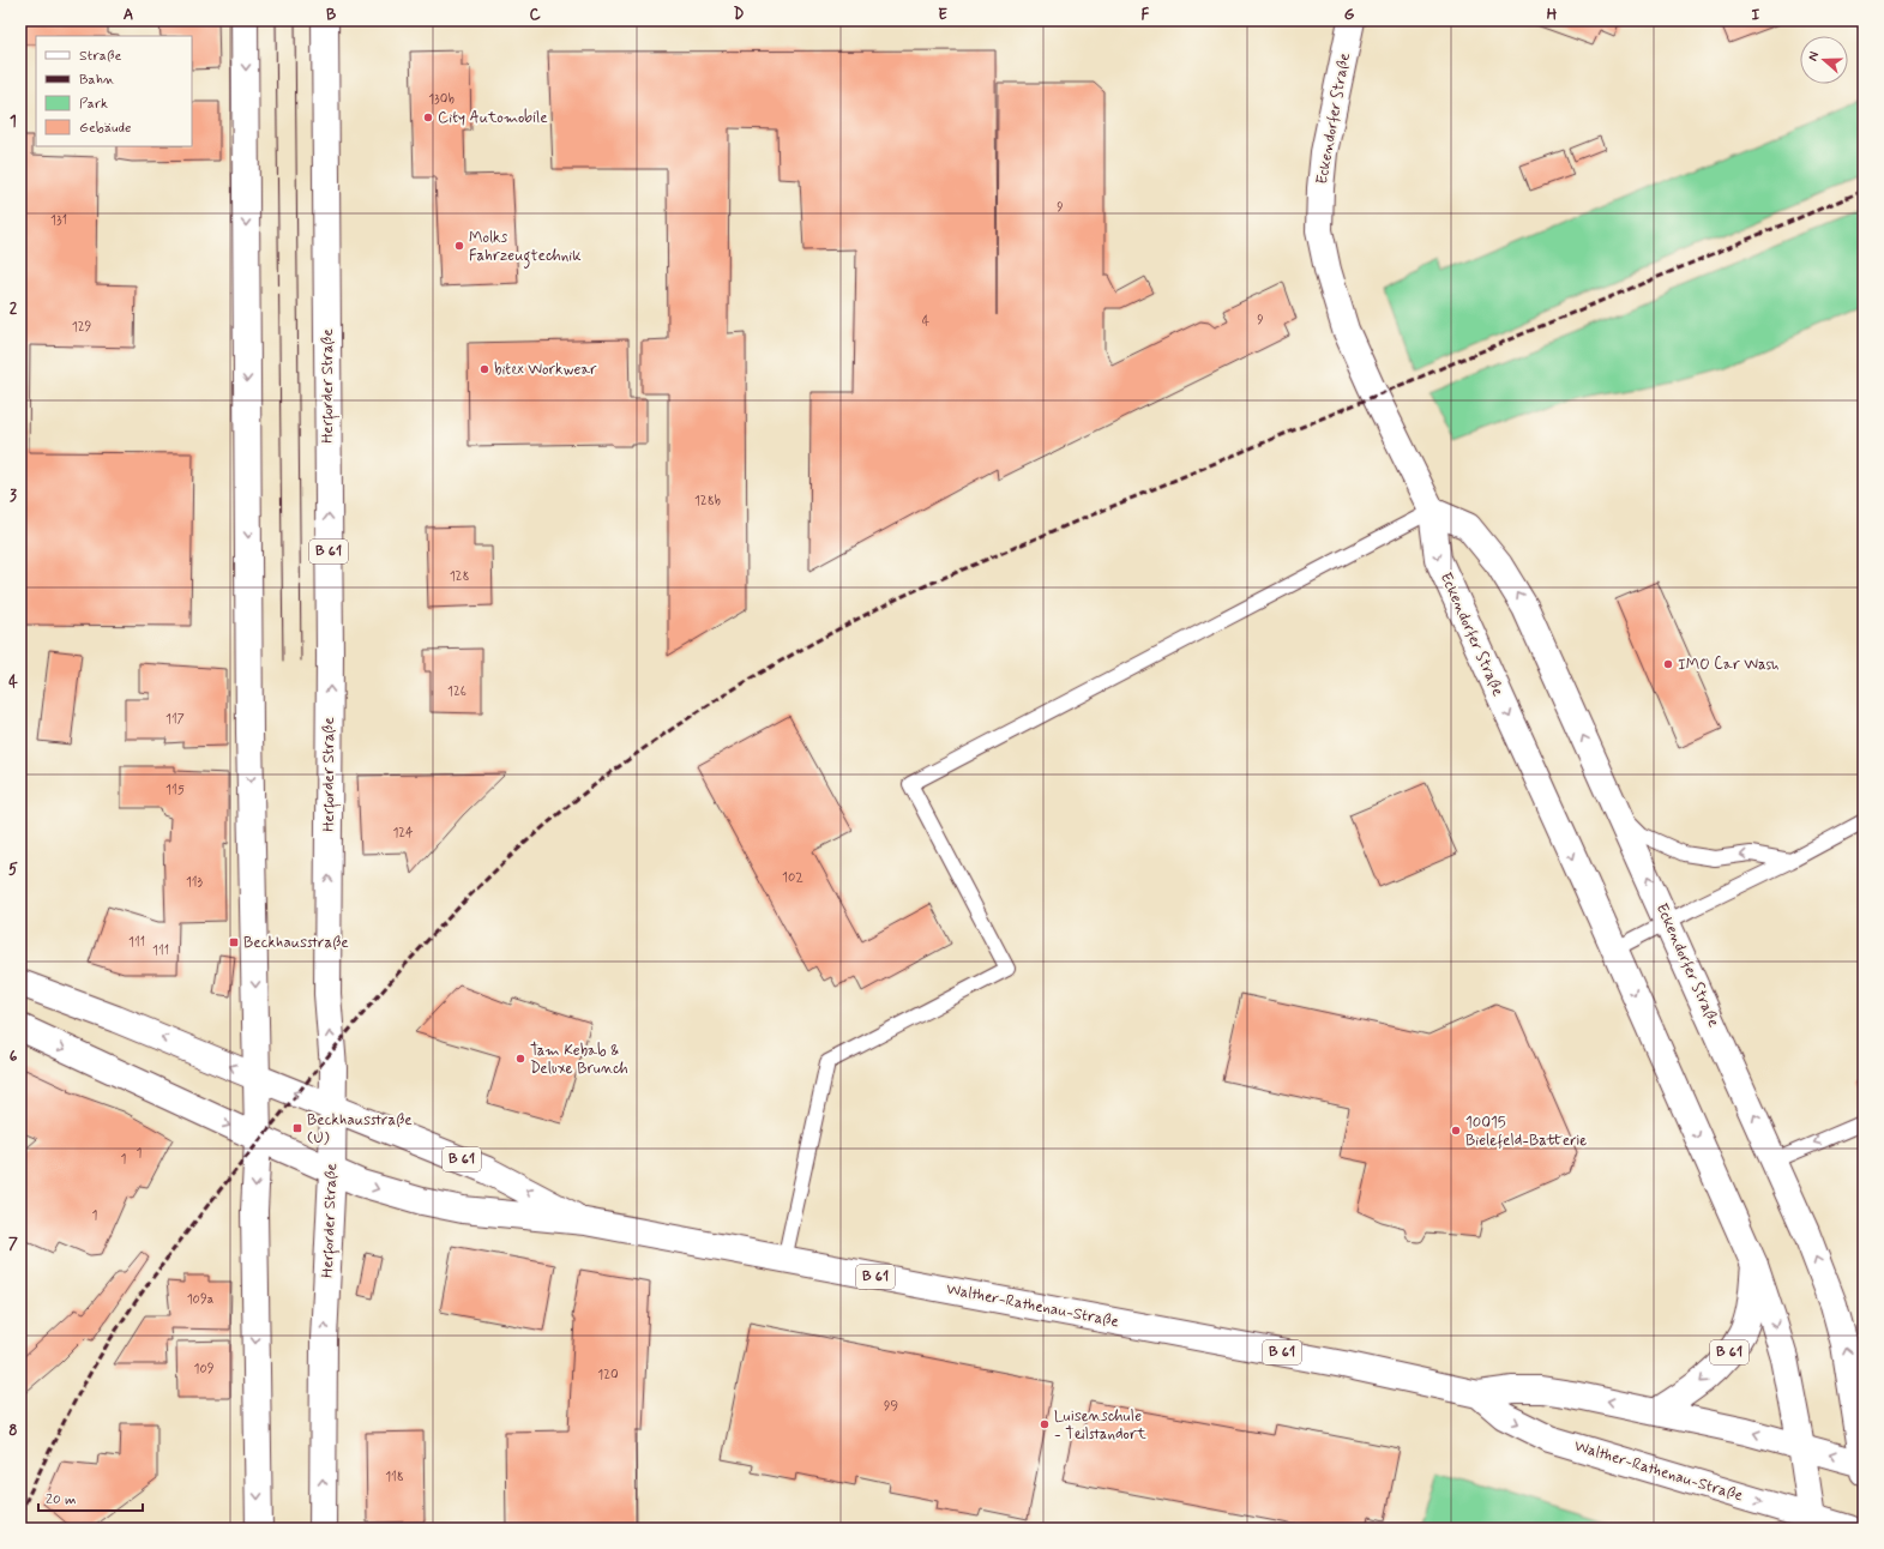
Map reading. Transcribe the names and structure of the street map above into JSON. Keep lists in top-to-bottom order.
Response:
{
  "streets": {
    "main road": [
      "Eckendorfer Straße",
      "Herforder Straße",
      "B 61",
      "Walther-Rathenau-Straße"
    ]
  },
  "crossings": [
    ["Eckendorfer Straße", "B 61"],
    ["Eckendorfer Straße", "Walther-Rathenau-Straße"],
    ["Herforder Straße", "Walther-Rathenau-Straße"],
    ["B 61", "Walther-Rathenau-Straße"]
  ],
  "places": {
    "other": [
      "City Automobile",
      "Molks Fahrzeugtechnik",
      "bitex Workwear",
      "IMO Car Wash",
      "Tam Kebab & Deluxe Brunch",
      "10015 Bielefeld-Batterie",
      "Luisenschule - Teilstandort"
    ],
    "transit": ["Beckhausstraße", "Beckhausstraße (U)"]
  },
  "house_numbers": [
    "130b",
    "9",
    "131",
    "9",
    "4",
    "129",
    "128b",
    "128",
    "126",
    "117",
    "115",
    "124",
    "102",
    "113",
    "111",
    "111",
    "1",
    "1",
    "1",
    "109a",
    "109",
    "120",
    "99",
    "118"
  ],
  "legend": [
    "Straße",
    "Bahn",
    "Park",
    "Gebäude"
  ],
  "scale_bar": "20 m",
  "north": "left",
  "grid": {
    "columns": [
      "A",
      "B",
      "C",
      "D",
      "E",
      "F",
      "G",
      "H",
      "I"
    ],
    "rows": [
      "1",
      "2",
      "3",
      "4",
      "5",
      "6",
      "7",
      "8"
    ]
  }
}
